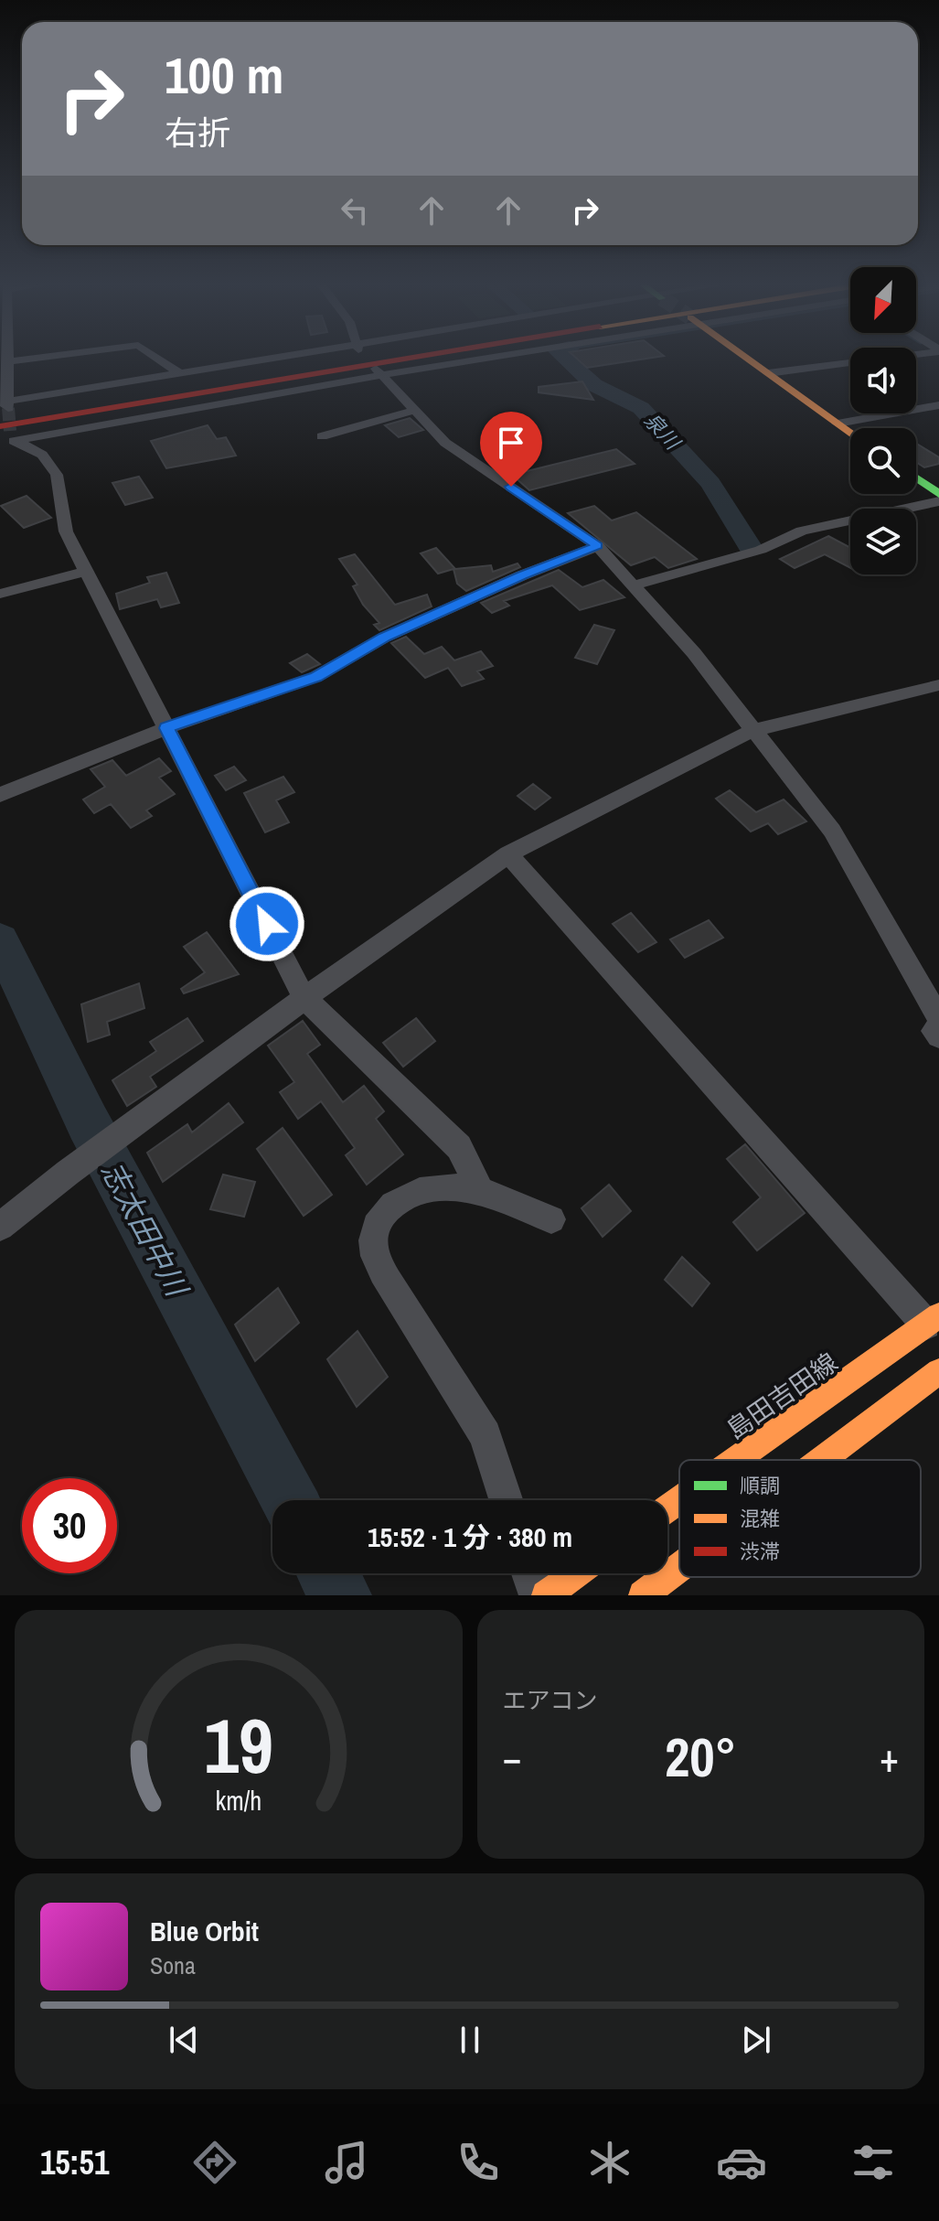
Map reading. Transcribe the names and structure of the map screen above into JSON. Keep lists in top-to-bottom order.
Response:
{
  "streets": {
    "main road": ["島田吉田線"]
  },
  "water": ["泉川", "志太田中川"],
  "legend": ["順調", "混雑", "渋滞"],
  "north": "bottom left",
  "page": {
    "turn": ["100 m", "右折"],
    "limit": "30",
    "trip": "15:52 · 1 分 · 380 m",
    "tile": "エアコン",
    "heat": ["−", "20°", "+"],
    "song": ["Blue Orbit", "Sona"],
    "tabs": "15:51",
    "gauge": ["19", "km/h"]
  }
}
